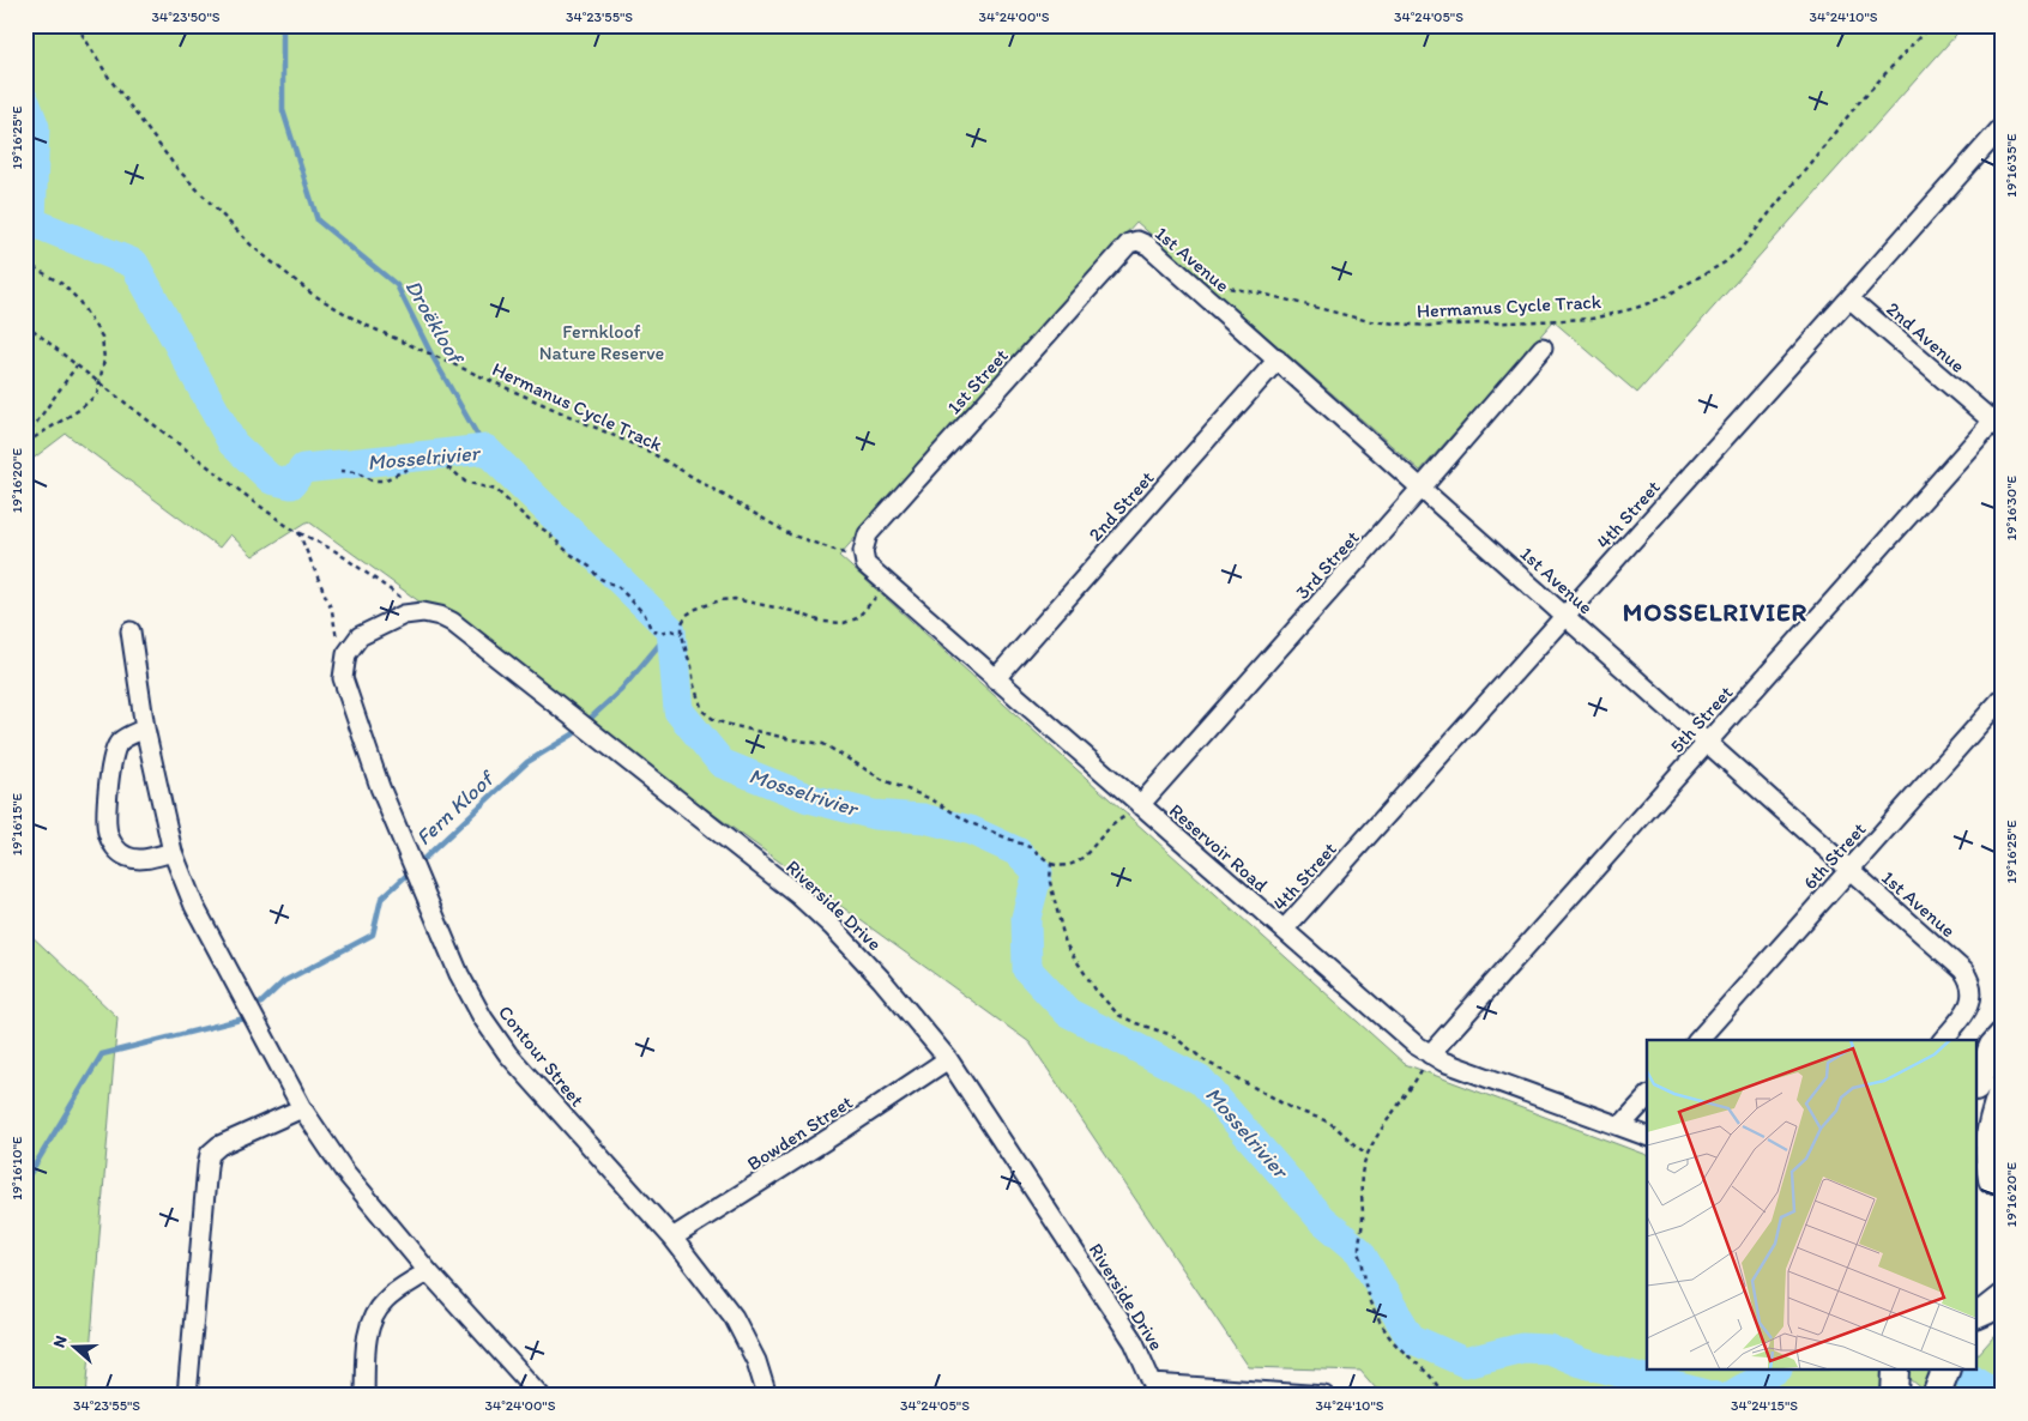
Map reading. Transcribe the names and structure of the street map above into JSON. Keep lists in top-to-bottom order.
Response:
{
  "streets": {
    "street": [
      "1st Avenue",
      "2nd Avenue",
      "1st Street",
      "2nd Street",
      "4th Street",
      "3rd Street",
      "5th Street",
      "Reservoir Road",
      "6th Street",
      "Riverside Drive",
      "Contour Street",
      "Bowden Street"
    ],
    "path": ["Hermanus Cycle Track"]
  },
  "crossings": [
    ["1st Avenue", "1st Street"],
    ["1st Avenue", "2nd Street"],
    ["1st Avenue", "4th Street"],
    ["1st Avenue", "3rd Street"],
    ["1st Avenue", "5th Street"],
    ["1st Avenue", "6th Street"],
    ["Hermanus Cycle Track", "1st Street"],
    ["Hermanus Cycle Track", "Reservoir Road"],
    ["2nd Avenue", "4th Street"],
    ["2nd Avenue", "5th Street"],
    ["1st Street", "Reservoir Road"],
    ["2nd Street", "Reservoir Road"],
    ["4th Street", "Reservoir Road"],
    ["3rd Street", "Reservoir Road"],
    ["5th Street", "Reservoir Road"],
    ["Riverside Drive", "Contour Street"],
    ["Riverside Drive", "Bowden Street"],
    ["Contour Street", "Bowden Street"]
  ],
  "districts": ["MOSSELRIVIER"],
  "water": ["Droëkloof", "Mosselrivier", "Fern Kloof"],
  "parks": ["Fernkloof Nature Reserve"],
  "north": "left",
  "coordinates": [
    "34°23'50\"S",
    "34°23'55\"S",
    "34°24'00\"S",
    "34°24'05\"S",
    "34°24'10\"S",
    "19°16'25\"E",
    "19°16'35\"E",
    "19°16'20\"E",
    "19°16'30\"E",
    "19°16'15\"E",
    "19°16'10\"E",
    "34°24'15\"S"
  ]
}
